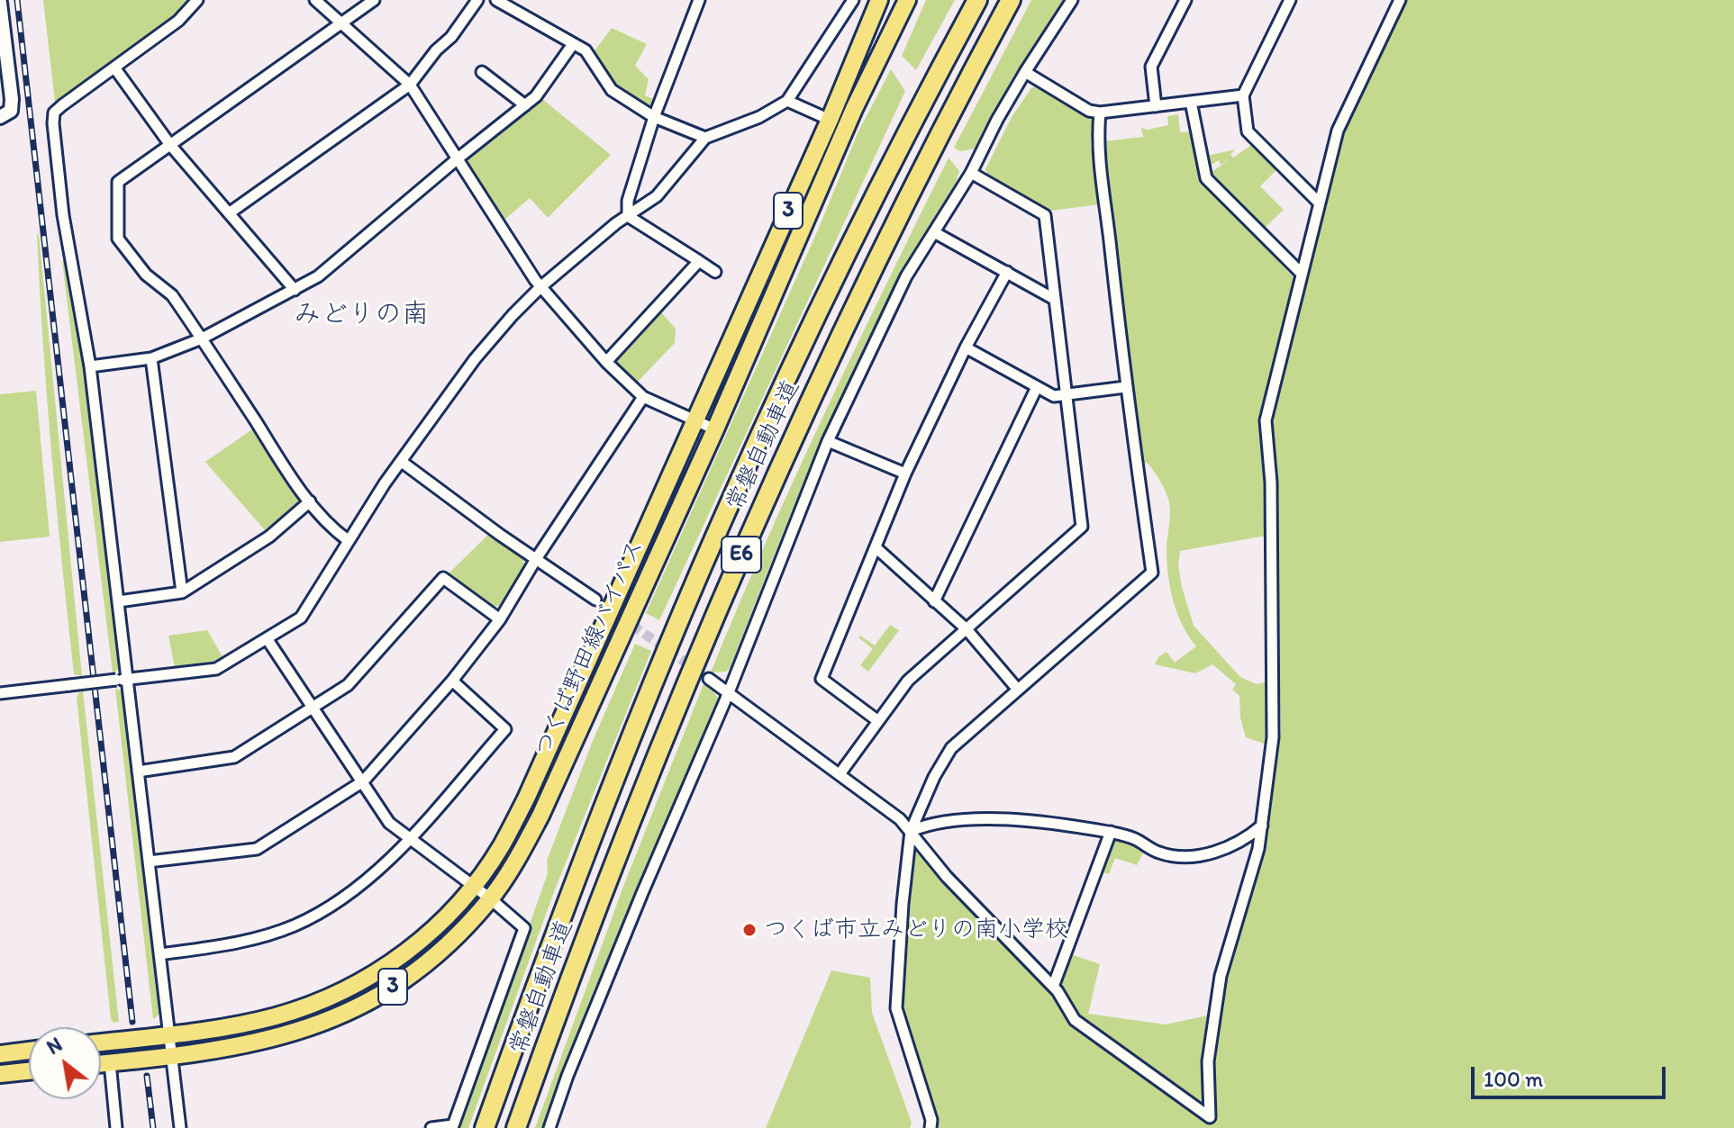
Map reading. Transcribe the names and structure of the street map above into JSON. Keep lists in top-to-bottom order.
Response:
{
  "streets": {
    "highway": ["常磐自動車道", "E6"],
    "main road": ["3", "つくば野田線バイパス"]
  },
  "districts": ["みどりの南"],
  "places": ["つくば市立みどりの南小学校"],
  "scale_bar": "100 m",
  "north": "top left"
}
